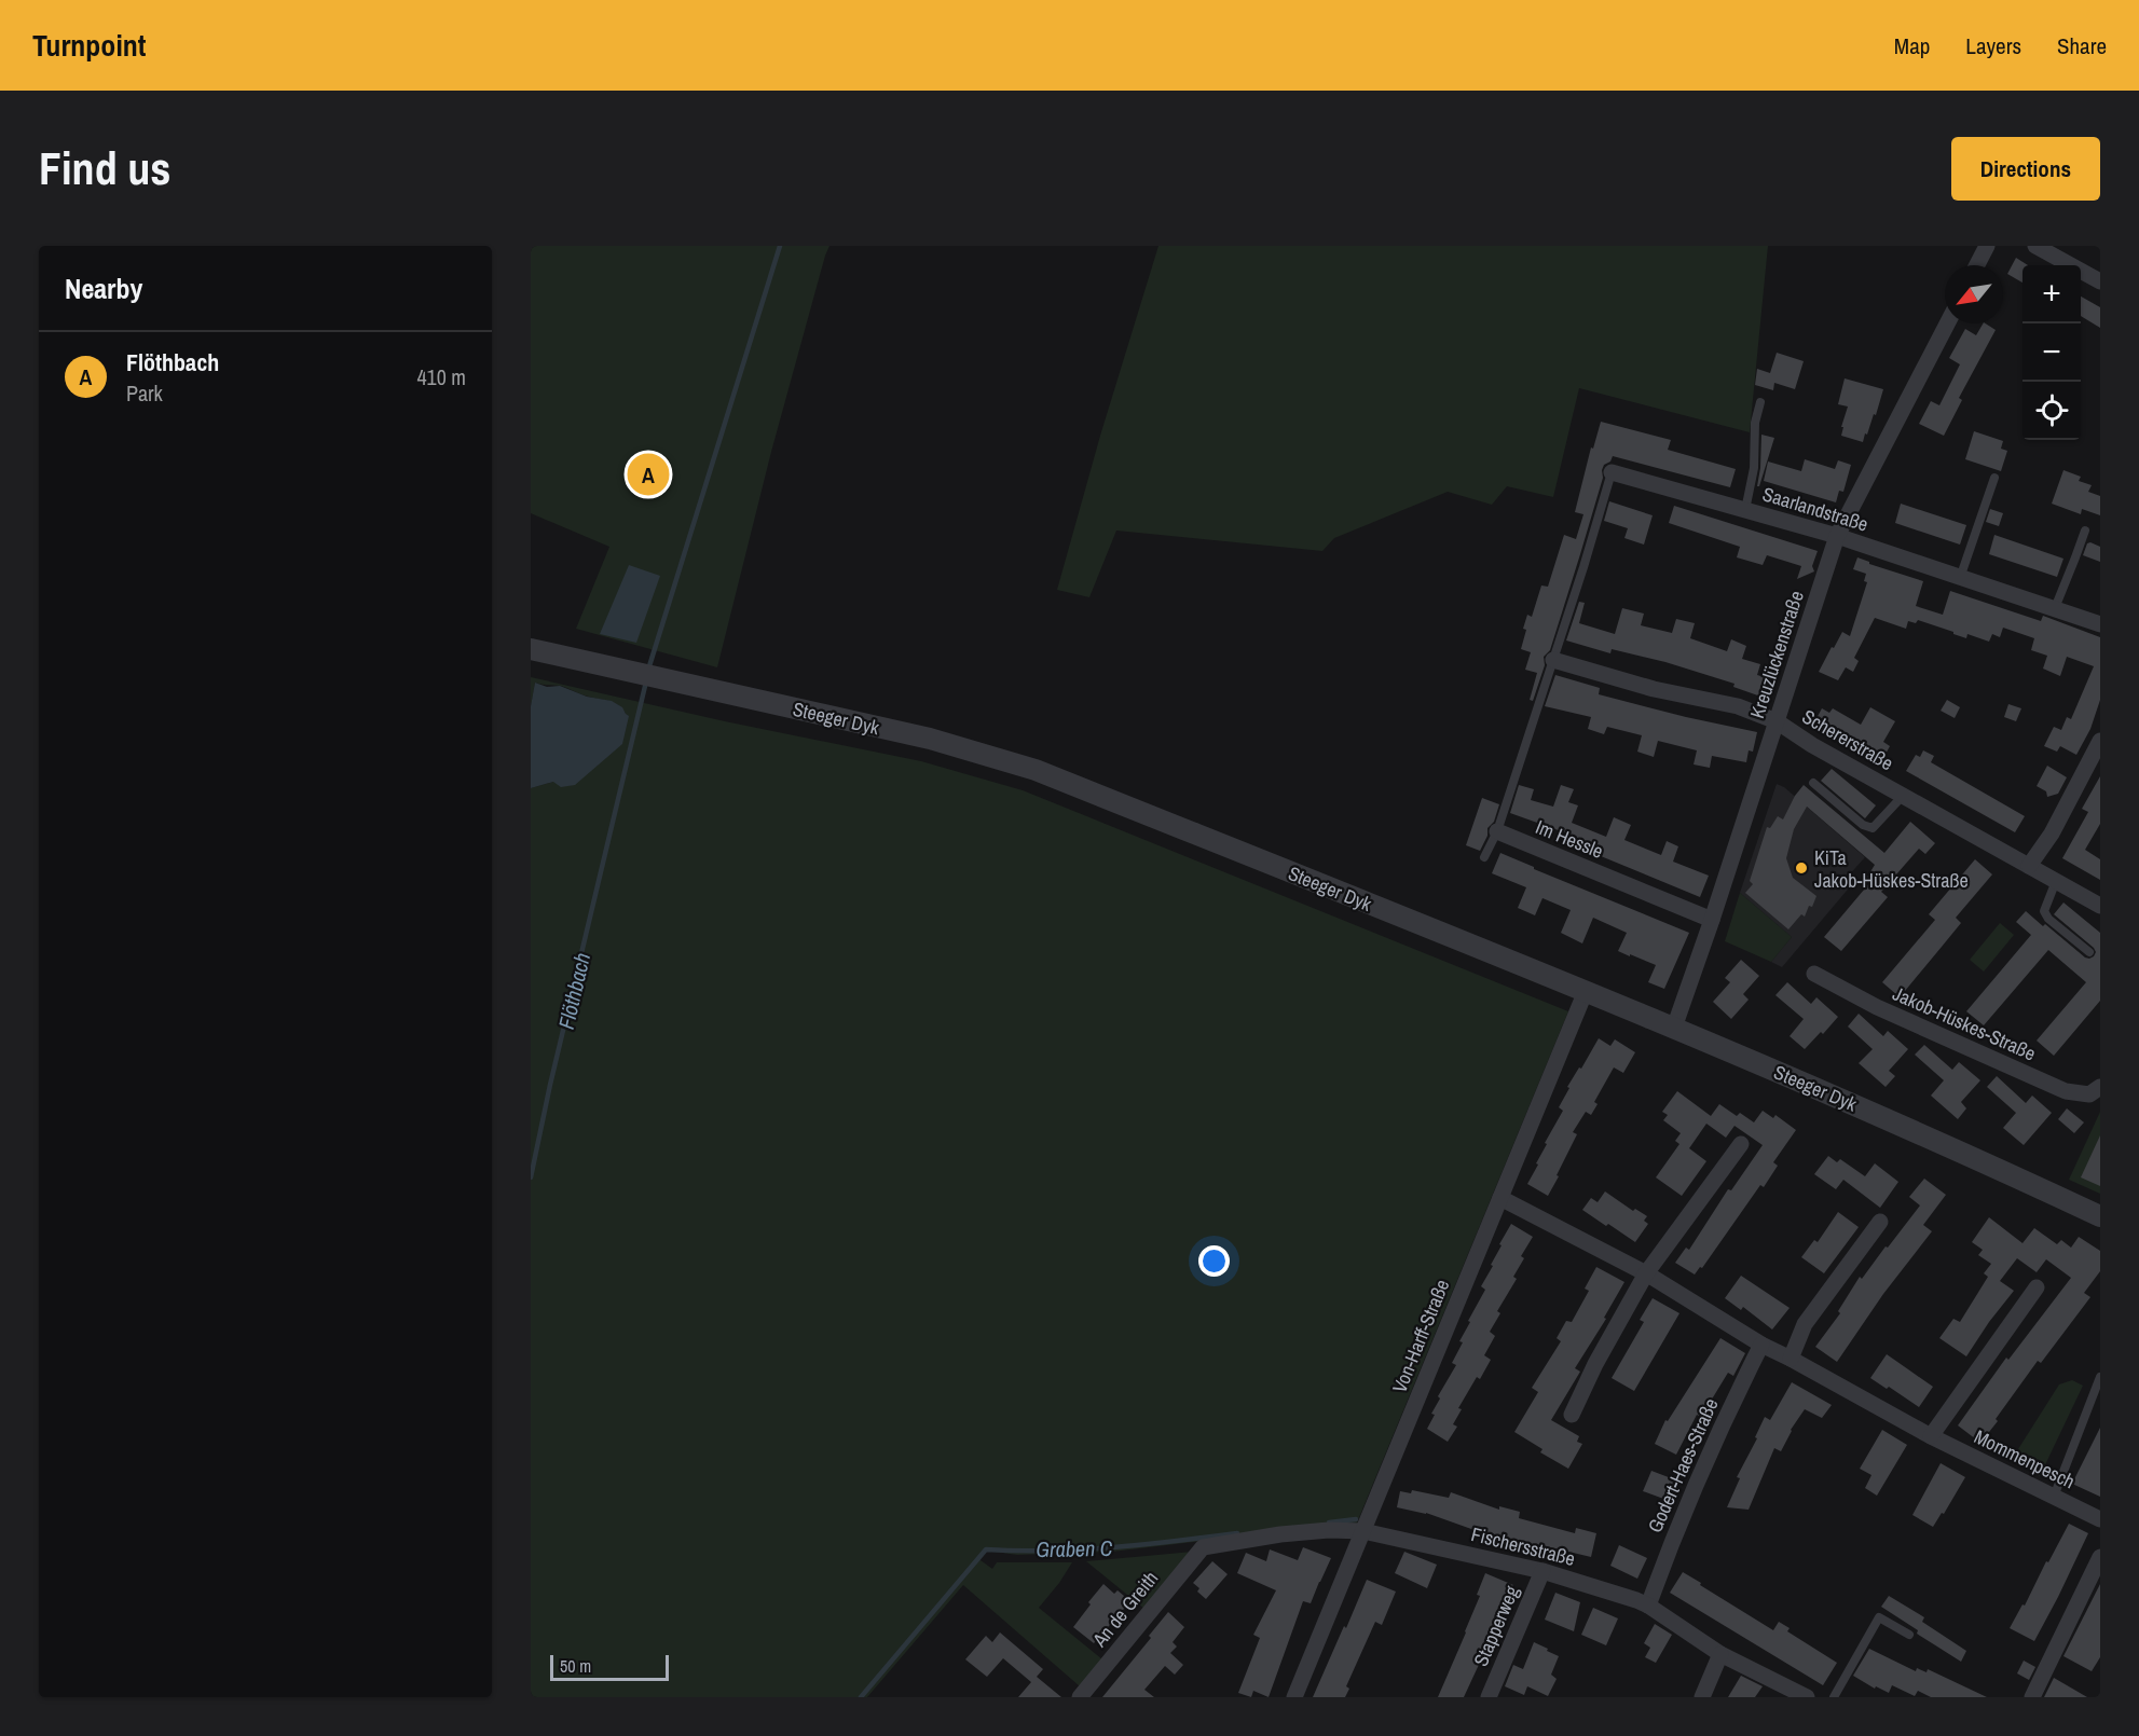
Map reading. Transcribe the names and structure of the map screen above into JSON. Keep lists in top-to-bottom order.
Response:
{
  "streets": {
    "street": [
      "Saarlandstraße",
      "Kreuzlückenstraße",
      "Steeger Dyk",
      "Schererstraße",
      "Im Hessle",
      "Jakob-Hüskes-Straße",
      "Von-Harff-Straße",
      "Mommenpesch",
      "Godert-Haes-Straße",
      "Fischersstraße",
      "An de Greith",
      "Stapperweg"
    ]
  },
  "crossings": [
    ["Saarlandstraße", "Kreuzlückenstraße"],
    ["Saarlandstraße", "Schererstraße"],
    ["Kreuzlückenstraße", "Steeger Dyk"],
    ["Kreuzlückenstraße", "Schererstraße"],
    ["Kreuzlückenstraße", "Im Hessle"],
    ["Steeger Dyk", "Von-Harff-Straße"],
    ["Von-Harff-Straße", "Mommenpesch"],
    ["Von-Harff-Straße", "Fischersstraße"],
    ["Mommenpesch", "Godert-Haes-Straße"],
    ["Godert-Haes-Straße", "Fischersstraße"],
    ["Fischersstraße", "An de Greith"],
    ["Fischersstraße", "Stapperweg"]
  ],
  "water": ["Flöthbach", "Graben C"],
  "places": ["KiTa Jakob-Hüskes-Straße"],
  "scale_bar": "50 m",
  "north": "bottom left",
  "page": {
    "header": "Turnpoint",
    "nav": ["Map", "Layers", "Share"],
    "buttons": "Directions",
    "title": "Find us",
    "heading": "Nearby",
    "map_buttons": ["+", "−"],
    "list": [
      {
        "mark": "A",
        "name": "Flöthbach",
        "note": "Park",
        "value": "410 m"
      }
    ],
    "pins": "A",
    "scale": "50 m"
  }
}
